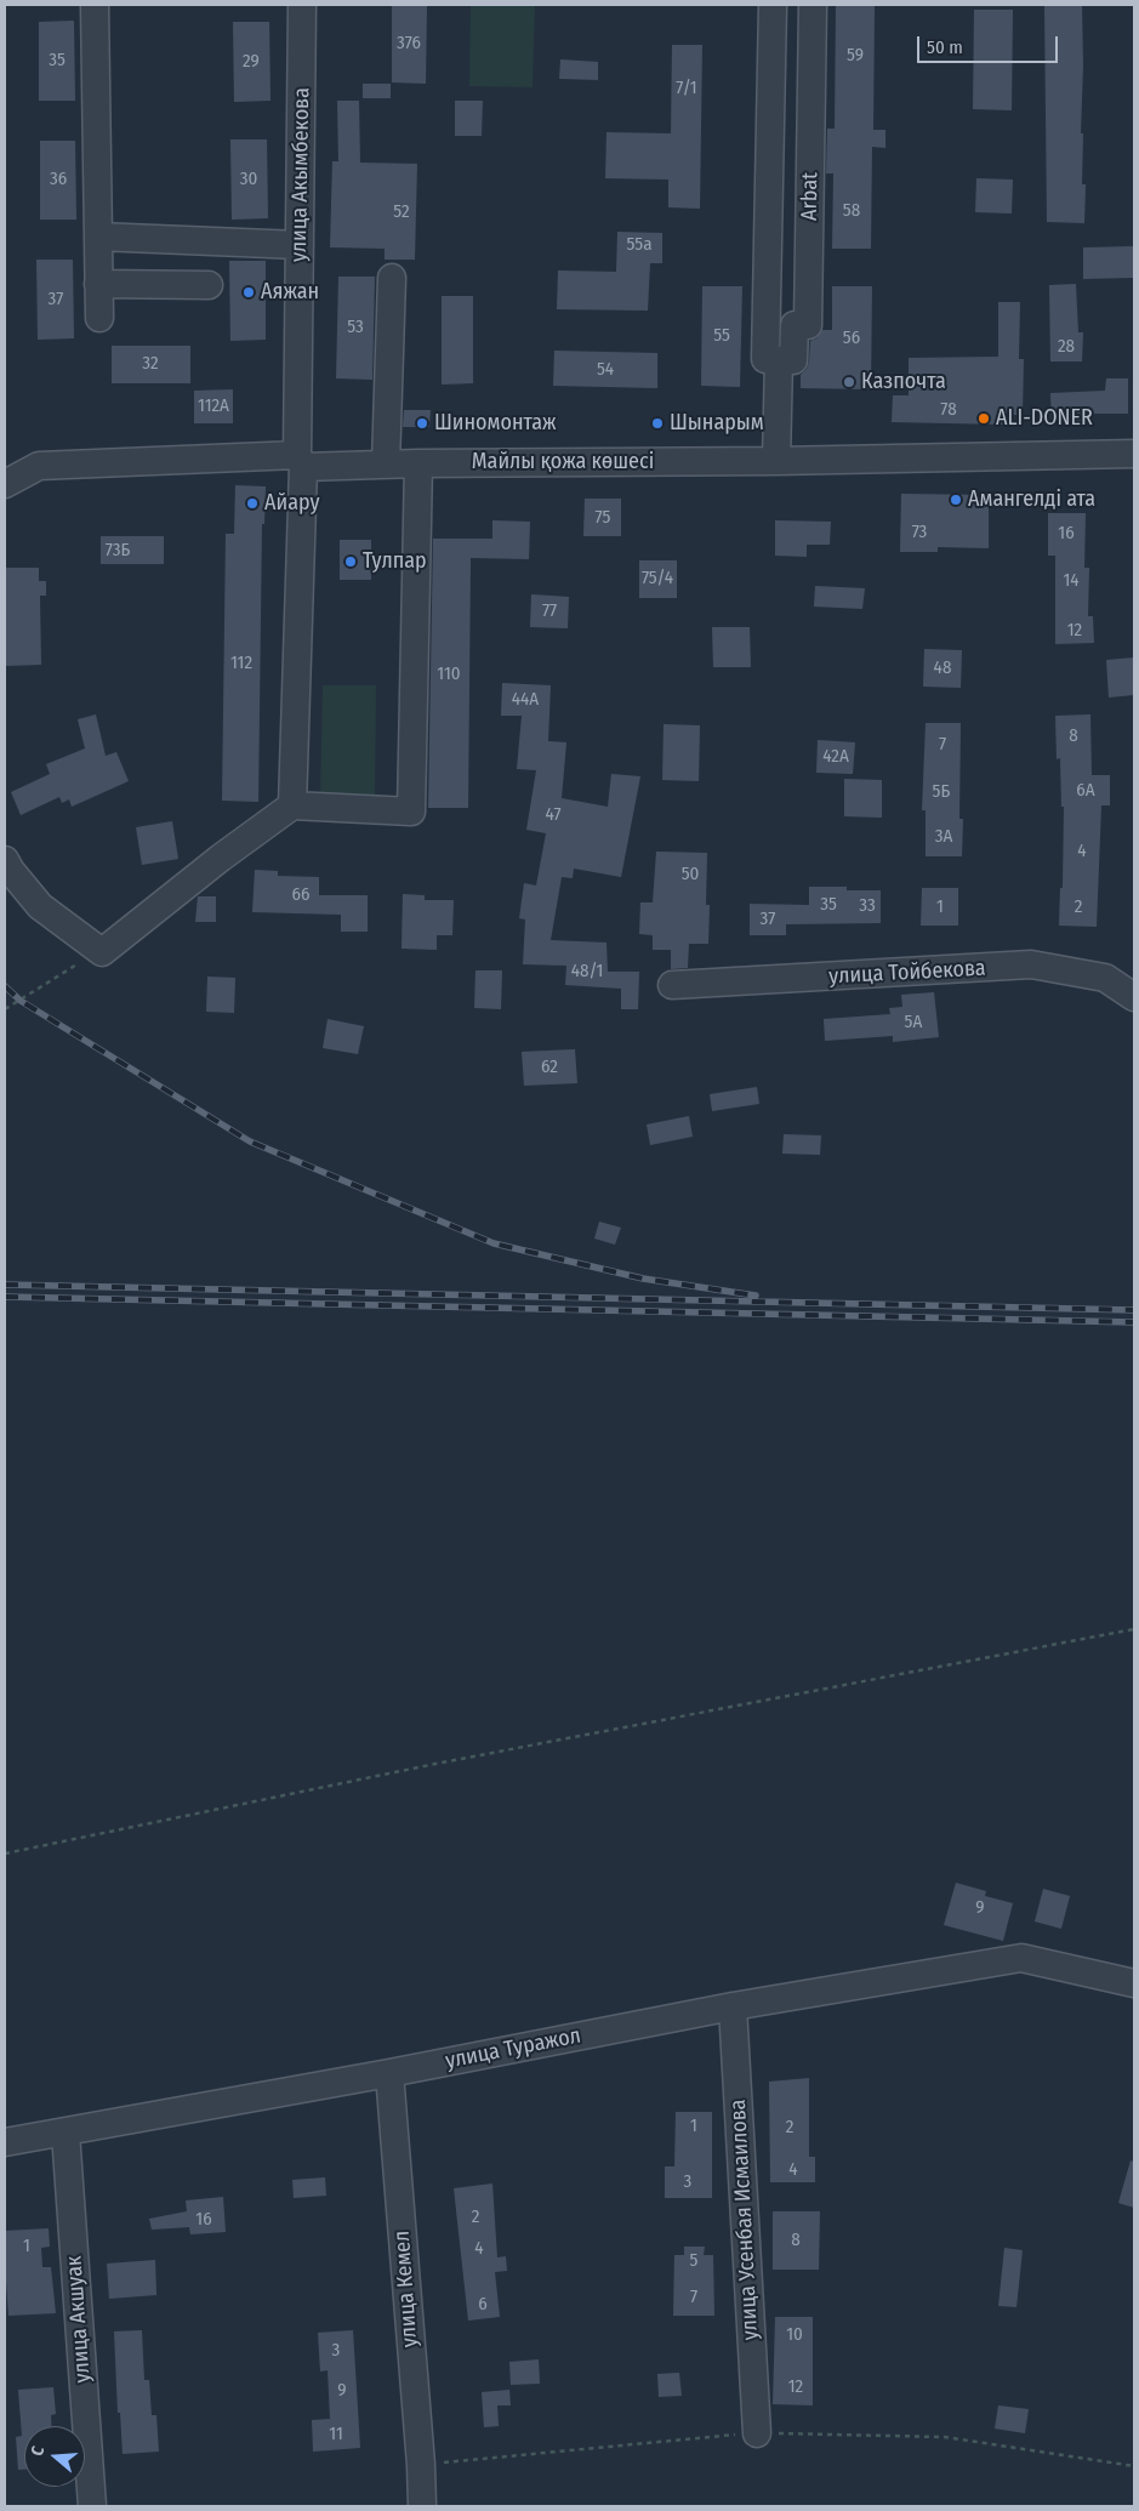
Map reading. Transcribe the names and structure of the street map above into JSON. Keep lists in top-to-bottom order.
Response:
{
  "streets": {
    "street": [
      "улица Акымбекова",
      "Arbat",
      "Майлы қожа көшесі",
      "улица Тойбекова",
      "улица Туражол",
      "улица Усенбая Исмаилова",
      "улица Кемел",
      "улица Акшуак"
    ]
  },
  "crossings": [
    ["улица Акымбекова", "Майлы қожа көшесі"],
    ["улица Туражол", "улица Усенбая Исмаилова"],
    ["улица Туражол", "улица Кемел"],
    ["улица Туражол", "улица Акшуак"]
  ],
  "places": [
    "Аяжан",
    "Казпочта",
    "ALI-DONER",
    "Шиномонтаж",
    "Шынарым",
    "Амангелді ата",
    "Айару",
    "Тулпар"
  ],
  "house_numbers": [
    "376",
    "59",
    "35",
    "29",
    "7/1",
    "36",
    "30",
    "58",
    "52",
    "55а",
    "37",
    "53",
    "55",
    "56",
    "28",
    "32",
    "54",
    "112А",
    "78",
    "75",
    "73",
    "16",
    "73Б",
    "75/4",
    "14",
    "77",
    "12",
    "112",
    "48",
    "110",
    "44А",
    "8",
    "7",
    "42А",
    "6А",
    "5Б",
    "47",
    "3А",
    "4",
    "50",
    "66",
    "35",
    "33",
    "1",
    "2",
    "37",
    "48/1",
    "5А",
    "62",
    "9",
    "1",
    "2",
    "4",
    "3",
    "2",
    "16",
    "8",
    "1",
    "4",
    "5",
    "7",
    "6",
    "10",
    "3",
    "12",
    "9",
    "11"
  ],
  "scale_bar": "50 m",
  "north": "left"
}
